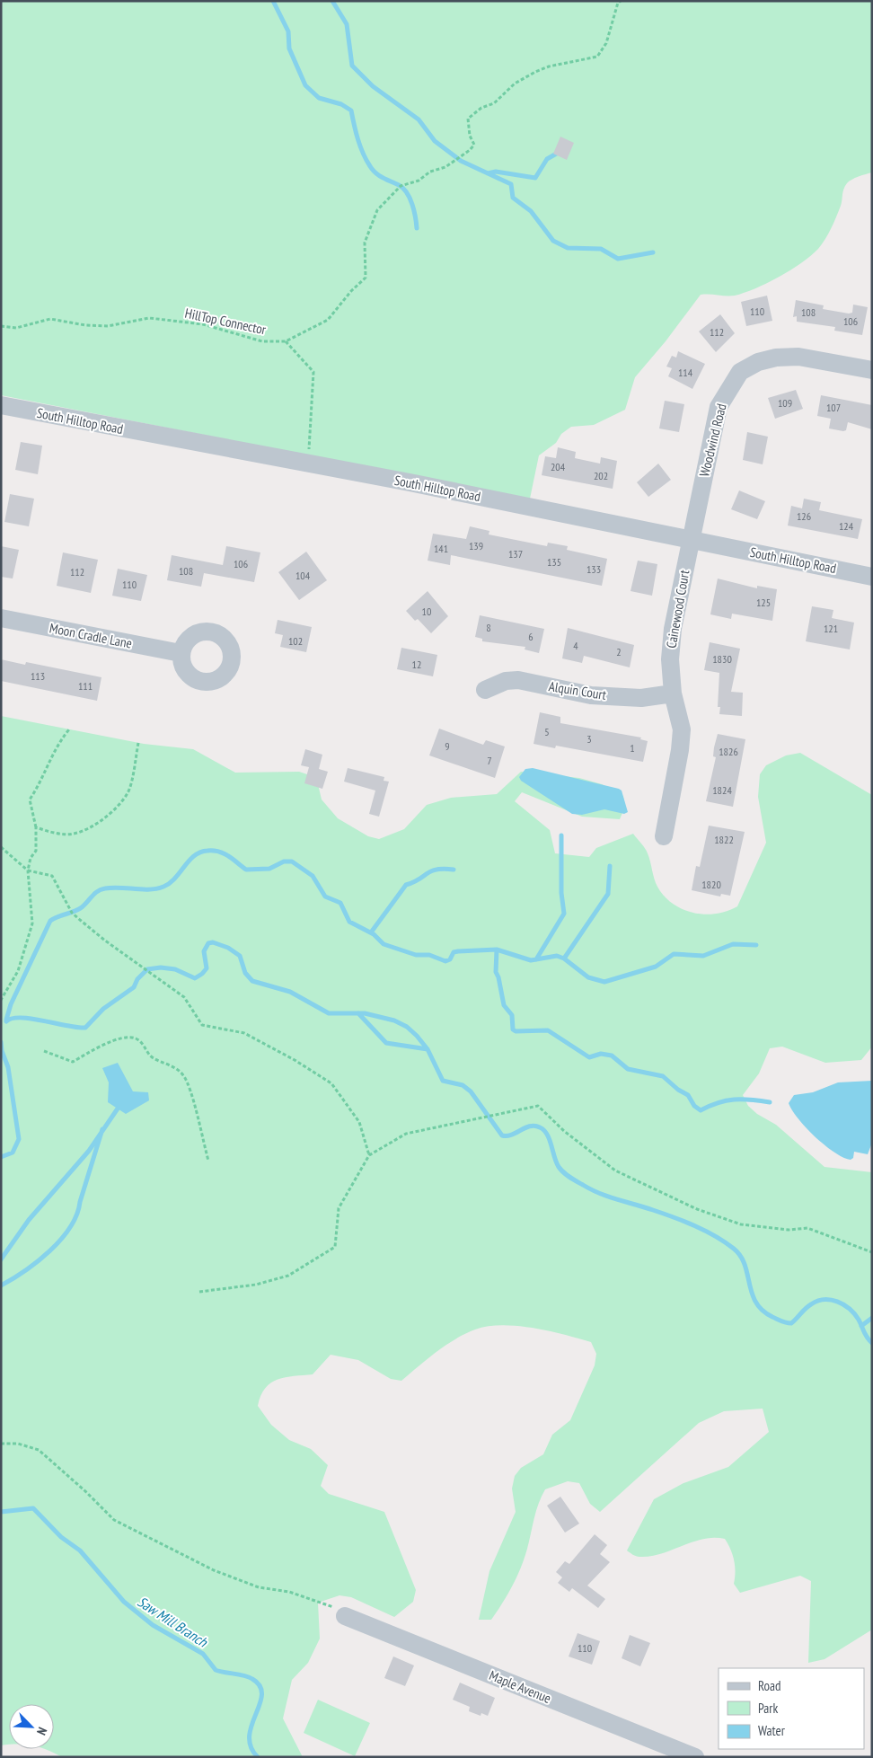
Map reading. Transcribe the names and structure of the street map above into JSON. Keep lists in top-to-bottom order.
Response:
{
  "streets": {
    "street": [
      "South Hilltop Road",
      "Woodwind Road",
      "Cainewood Court",
      "Moon Cradle Lane",
      "Alquin Court",
      "Maple Avenue"
    ],
    "path": ["HillTop Connector"]
  },
  "crossings": [
    ["South Hilltop Road", "Woodwind Road"],
    ["South Hilltop Road", "Cainewood Court"],
    ["Woodwind Road", "Cainewood Court"],
    ["Cainewood Court", "Alquin Court"]
  ],
  "water": ["Saw Mill Branch"],
  "house_numbers": [
    "110",
    "108",
    "106",
    "112",
    "114",
    "109",
    "107",
    "204",
    "202",
    "126",
    "124",
    "139",
    "141",
    "137",
    "135",
    "106",
    "133",
    "108",
    "112",
    "104",
    "110",
    "125",
    "10",
    "8",
    "121",
    "6",
    "102",
    "4",
    "2",
    "1830",
    "12",
    "113",
    "111",
    "5",
    "3",
    "9",
    "1",
    "1826",
    "7",
    "1824",
    "1822",
    "1820",
    "110"
  ],
  "legend": ["Road", "Park", "Water"],
  "north": "bottom right"
}
